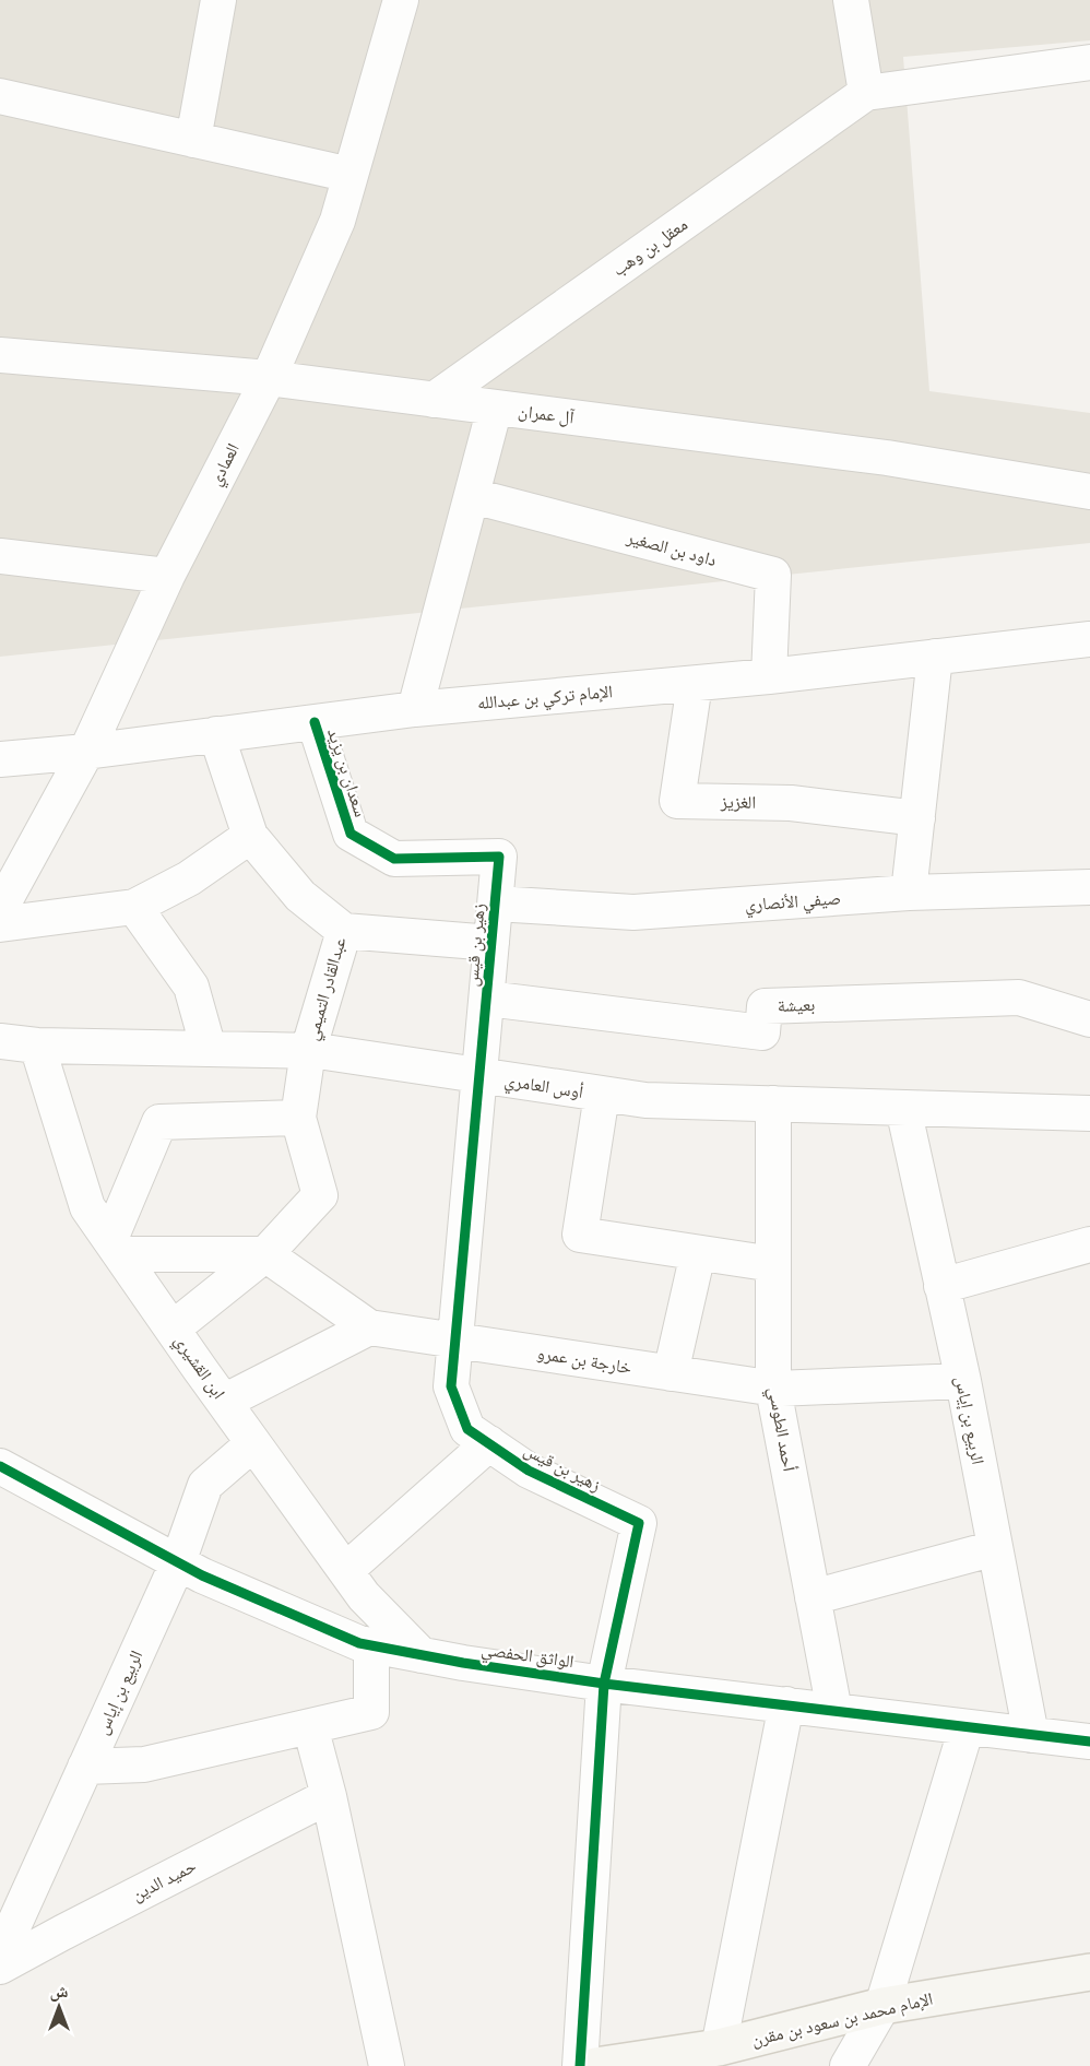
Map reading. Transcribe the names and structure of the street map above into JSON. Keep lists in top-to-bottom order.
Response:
{
  "streets": {
    "street": [
      "معقل بن وهب",
      "آل عمران",
      "العمادي",
      "داود بن الصغير",
      "الإمام تركي بن عبدالله",
      "سعدان بن يزيد",
      "الغزيز",
      "صيفي الأنصاري",
      "زهير بن قيس",
      "عبدالقادر التميمي",
      "بعيشة",
      "أوس العامري",
      "خارجة بن عمرو",
      "ابن القشيري",
      "الربيع بن إياس",
      "أحمد الطوسي",
      "الواثق الحفصي",
      "حميد الدين",
      "الإمام محمد بن سعود بن مقرن"
    ]
  },
  "crossings": [
    ["معقل بن وهب", "آل عمران"],
    ["آل عمران", "العمادي"],
    ["العمادي", "الإمام تركي بن عبدالله"],
    ["داود بن الصغير", "الإمام تركي بن عبدالله"],
    ["الإمام تركي بن عبدالله", "سعدان بن يزيد"],
    ["الإمام تركي بن عبدالله", "الغزيز"],
    ["الإمام تركي بن عبدالله", "عبدالقادر التميمي"],
    ["سعدان بن يزيد", "زهير بن قيس"],
    ["صيفي الأنصاري", "زهير بن قيس"],
    ["زهير بن قيس", "بعيشة"],
    ["زهير بن قيس", "أوس العامري"],
    ["زهير بن قيس", "خارجة بن عمرو"],
    ["زهير بن قيس", "الواثق الحفصي"],
    ["عبدالقادر التميمي", "أوس العامري"],
    ["أوس العامري", "ابن القشيري"],
    ["أوس العامري", "الربيع بن إياس"],
    ["أوس العامري", "أحمد الطوسي"],
    ["خارجة بن عمرو", "الربيع بن إياس"],
    ["خارجة بن عمرو", "أحمد الطوسي"],
    ["ابن القشيري", "الربيع بن إياس"],
    ["ابن القشيري", "الواثق الحفصي"],
    ["الربيع بن إياس", "الواثق الحفصي"],
    ["أحمد الطوسي", "الواثق الحفصي"]
  ],
  "north": "top"
}
